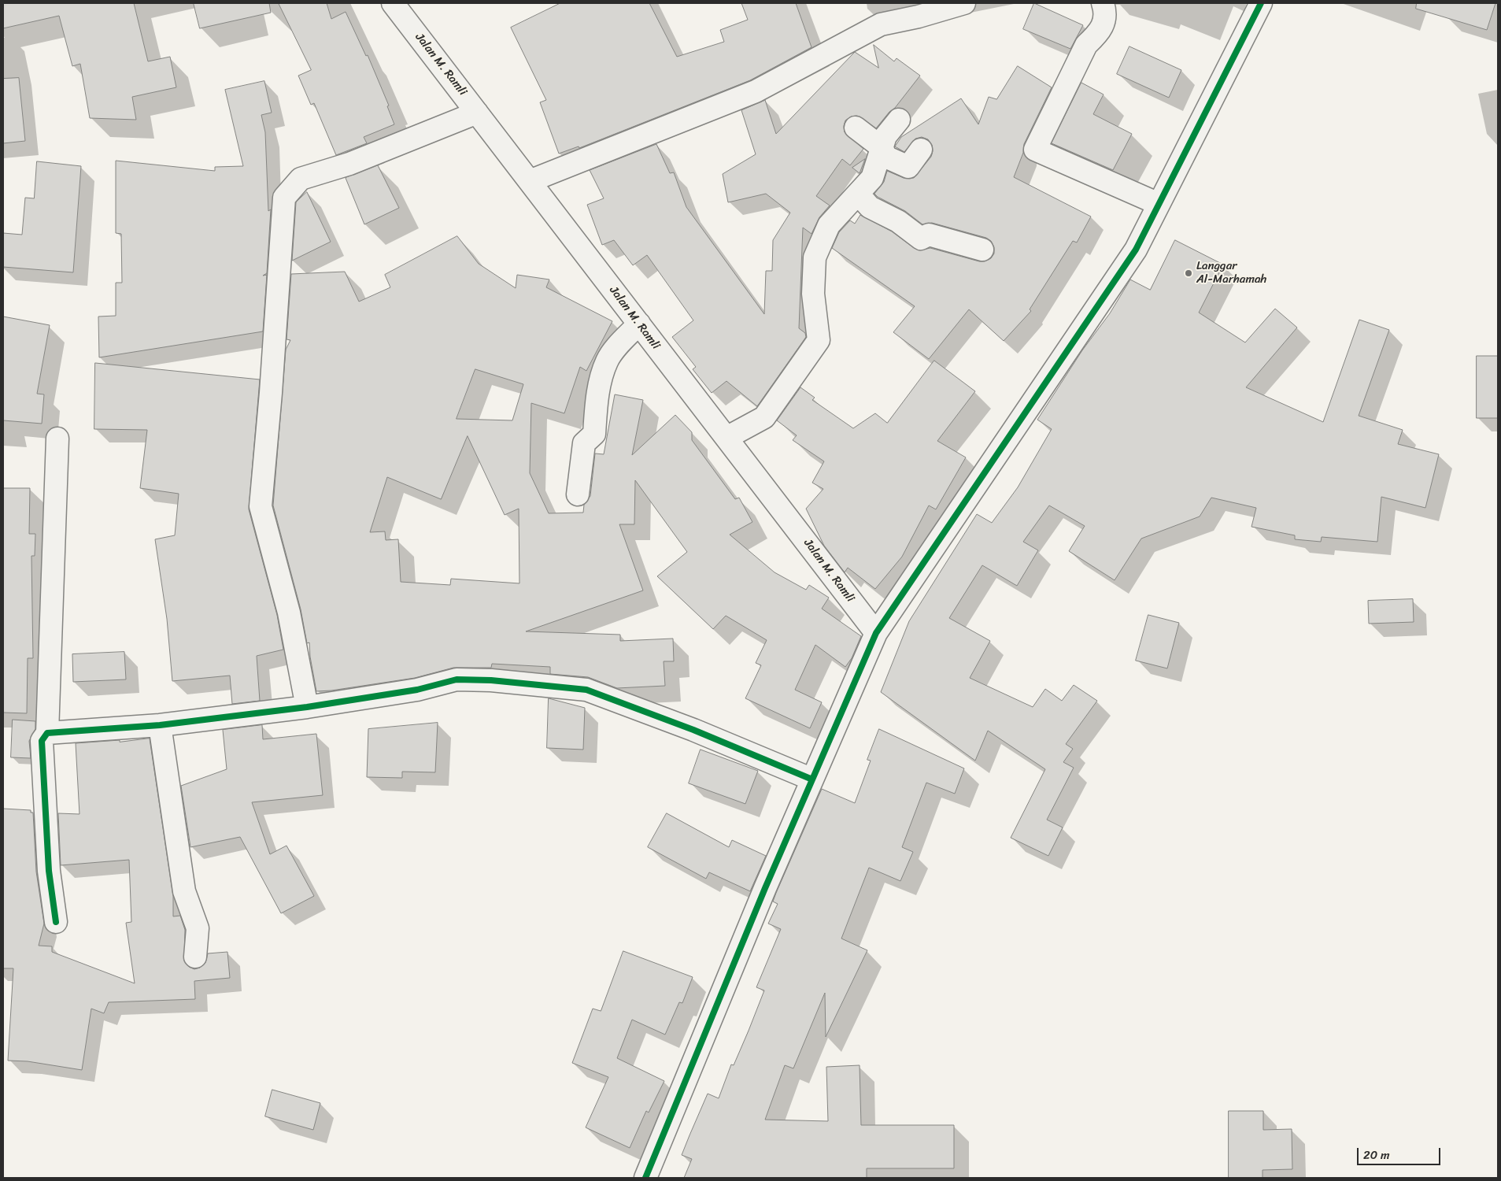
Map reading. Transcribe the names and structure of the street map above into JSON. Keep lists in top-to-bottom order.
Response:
{
  "streets": {
    "street": ["Jalan M. Ramli"]
  },
  "places": ["Langgar Al-Marhamah"],
  "scale_bar": "20 m"
}
